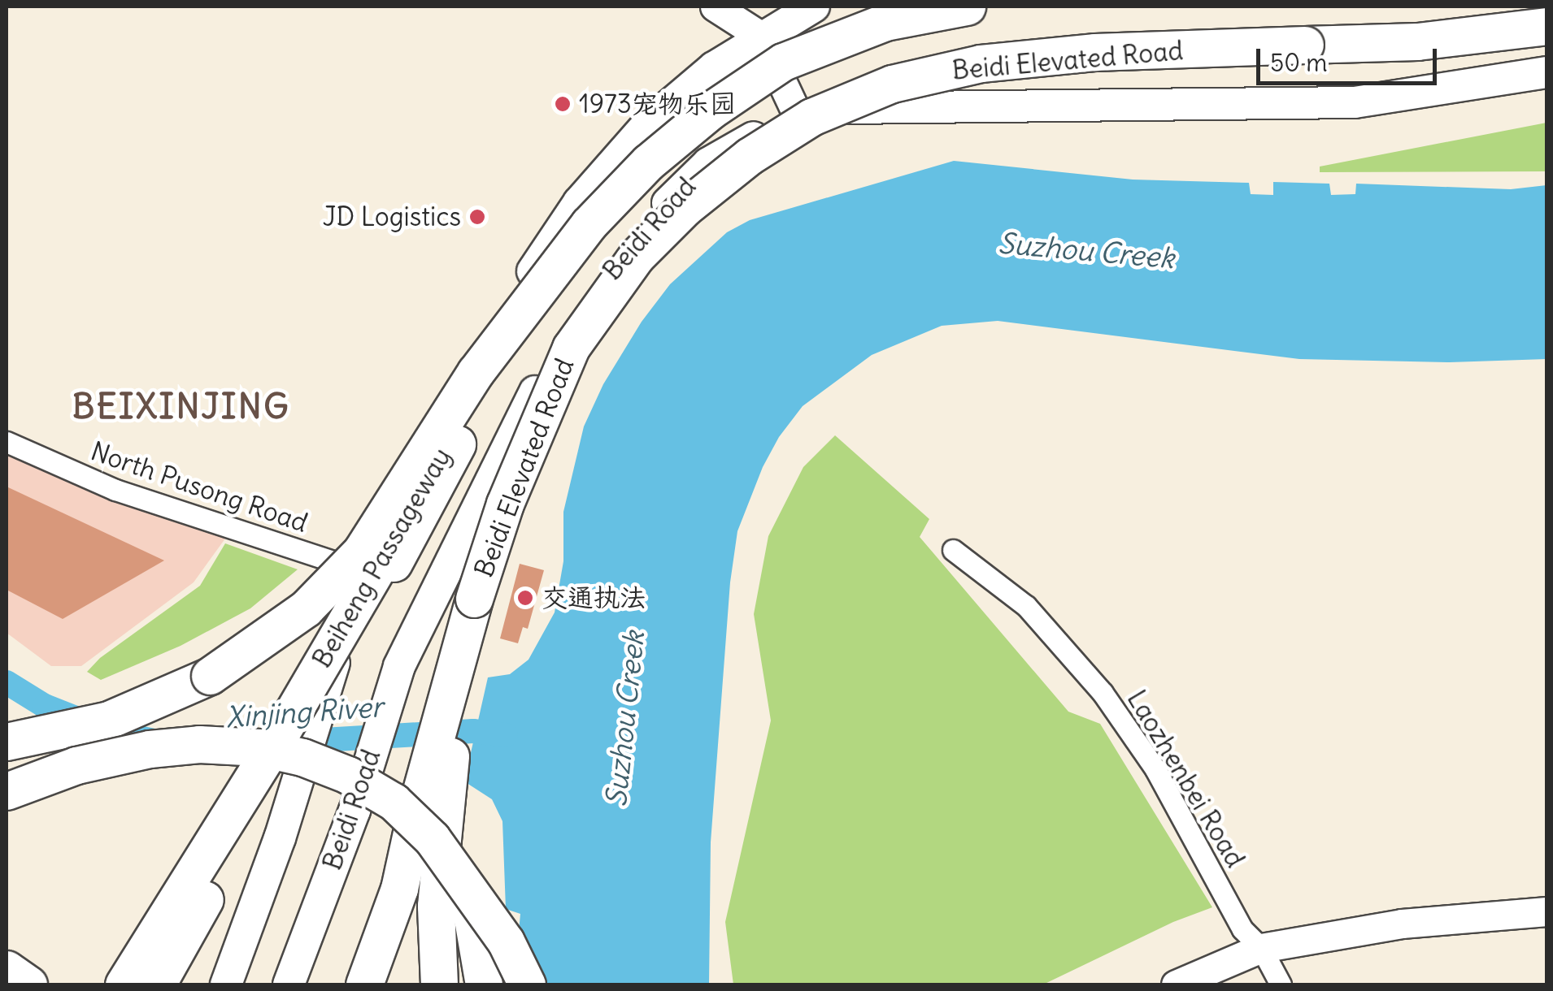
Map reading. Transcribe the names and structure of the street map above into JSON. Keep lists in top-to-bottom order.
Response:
{
  "streets": {
    "highway": ["Beidi Elevated Road", "Beiheng Passageway"],
    "main road": ["Beidi Road"],
    "street": ["North Pusong Road", "Laozhenbei Road"]
  },
  "districts": ["BEIXINJING"],
  "water": ["Suzhou Creek", "Xinjing River"],
  "places": ["1973宠物乐园", "JD Logistics", "交通执法"],
  "scale_bar": "50 m"
}
